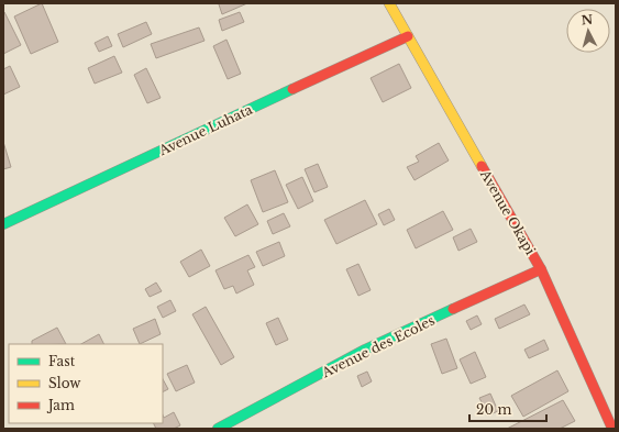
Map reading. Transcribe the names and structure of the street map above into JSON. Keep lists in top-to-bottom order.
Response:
{
  "streets": {
    "street": ["Avenue Luhata", "Avenue Okapi", "Avenue des Ecoles"]
  },
  "crossings": [
    ["Avenue Luhata", "Avenue Okapi"],
    ["Avenue Okapi", "Avenue des Ecoles"]
  ],
  "legend": ["Fast", "Slow", "Jam"],
  "scale_bar": "20 m",
  "north": "top"
}
